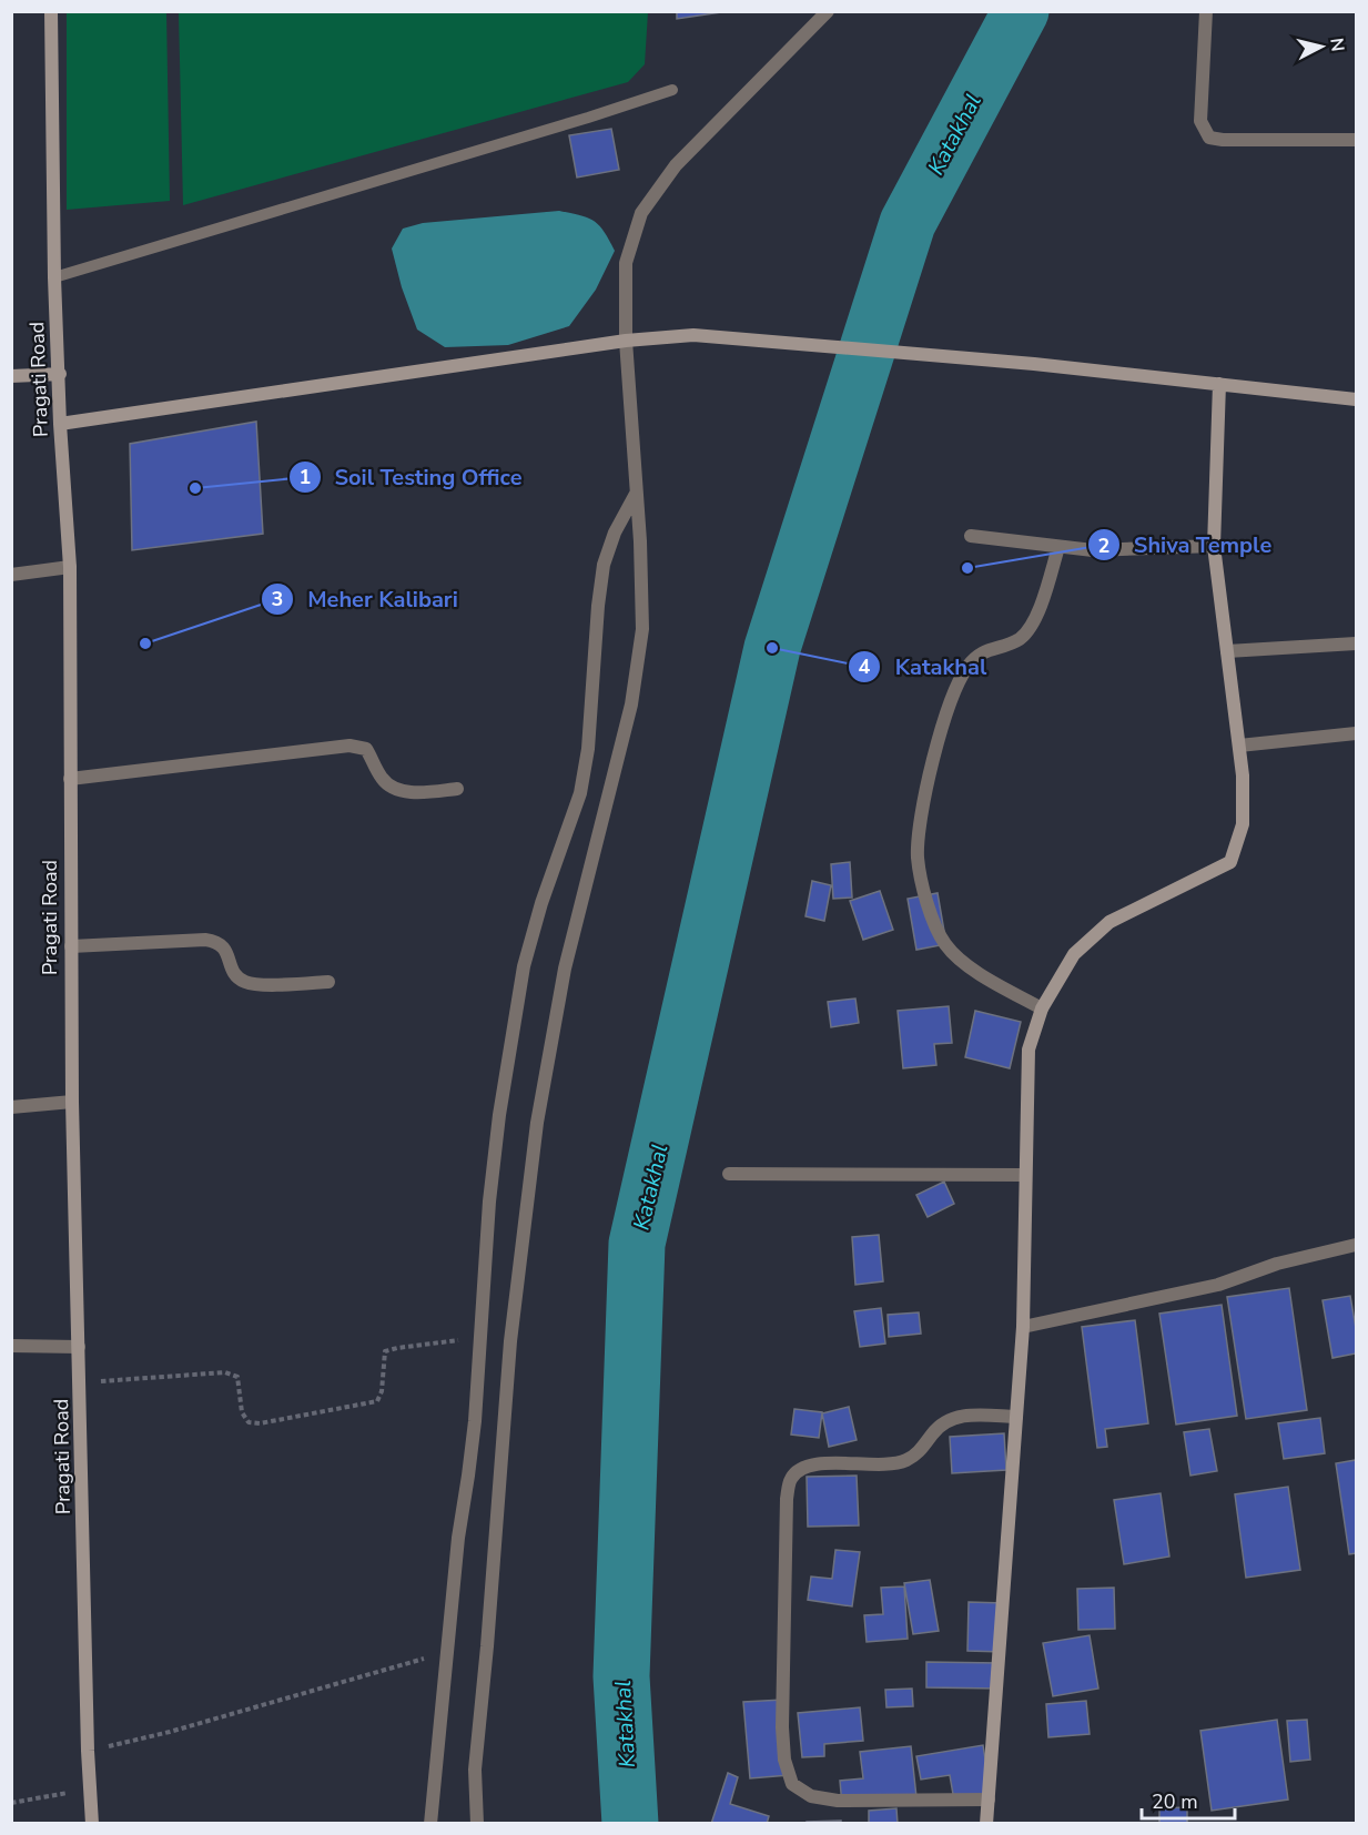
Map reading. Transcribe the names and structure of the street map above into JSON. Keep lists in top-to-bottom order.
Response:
{
  "streets": {
    "street": ["Pragati Road"]
  },
  "water": ["Katakhal"],
  "places": [
    "Soil Testing Office",
    "Shiva Temple",
    "Meher Kalibari",
    "Katakhal"
  ],
  "scale_bar": "20 m",
  "north": "right"
}
